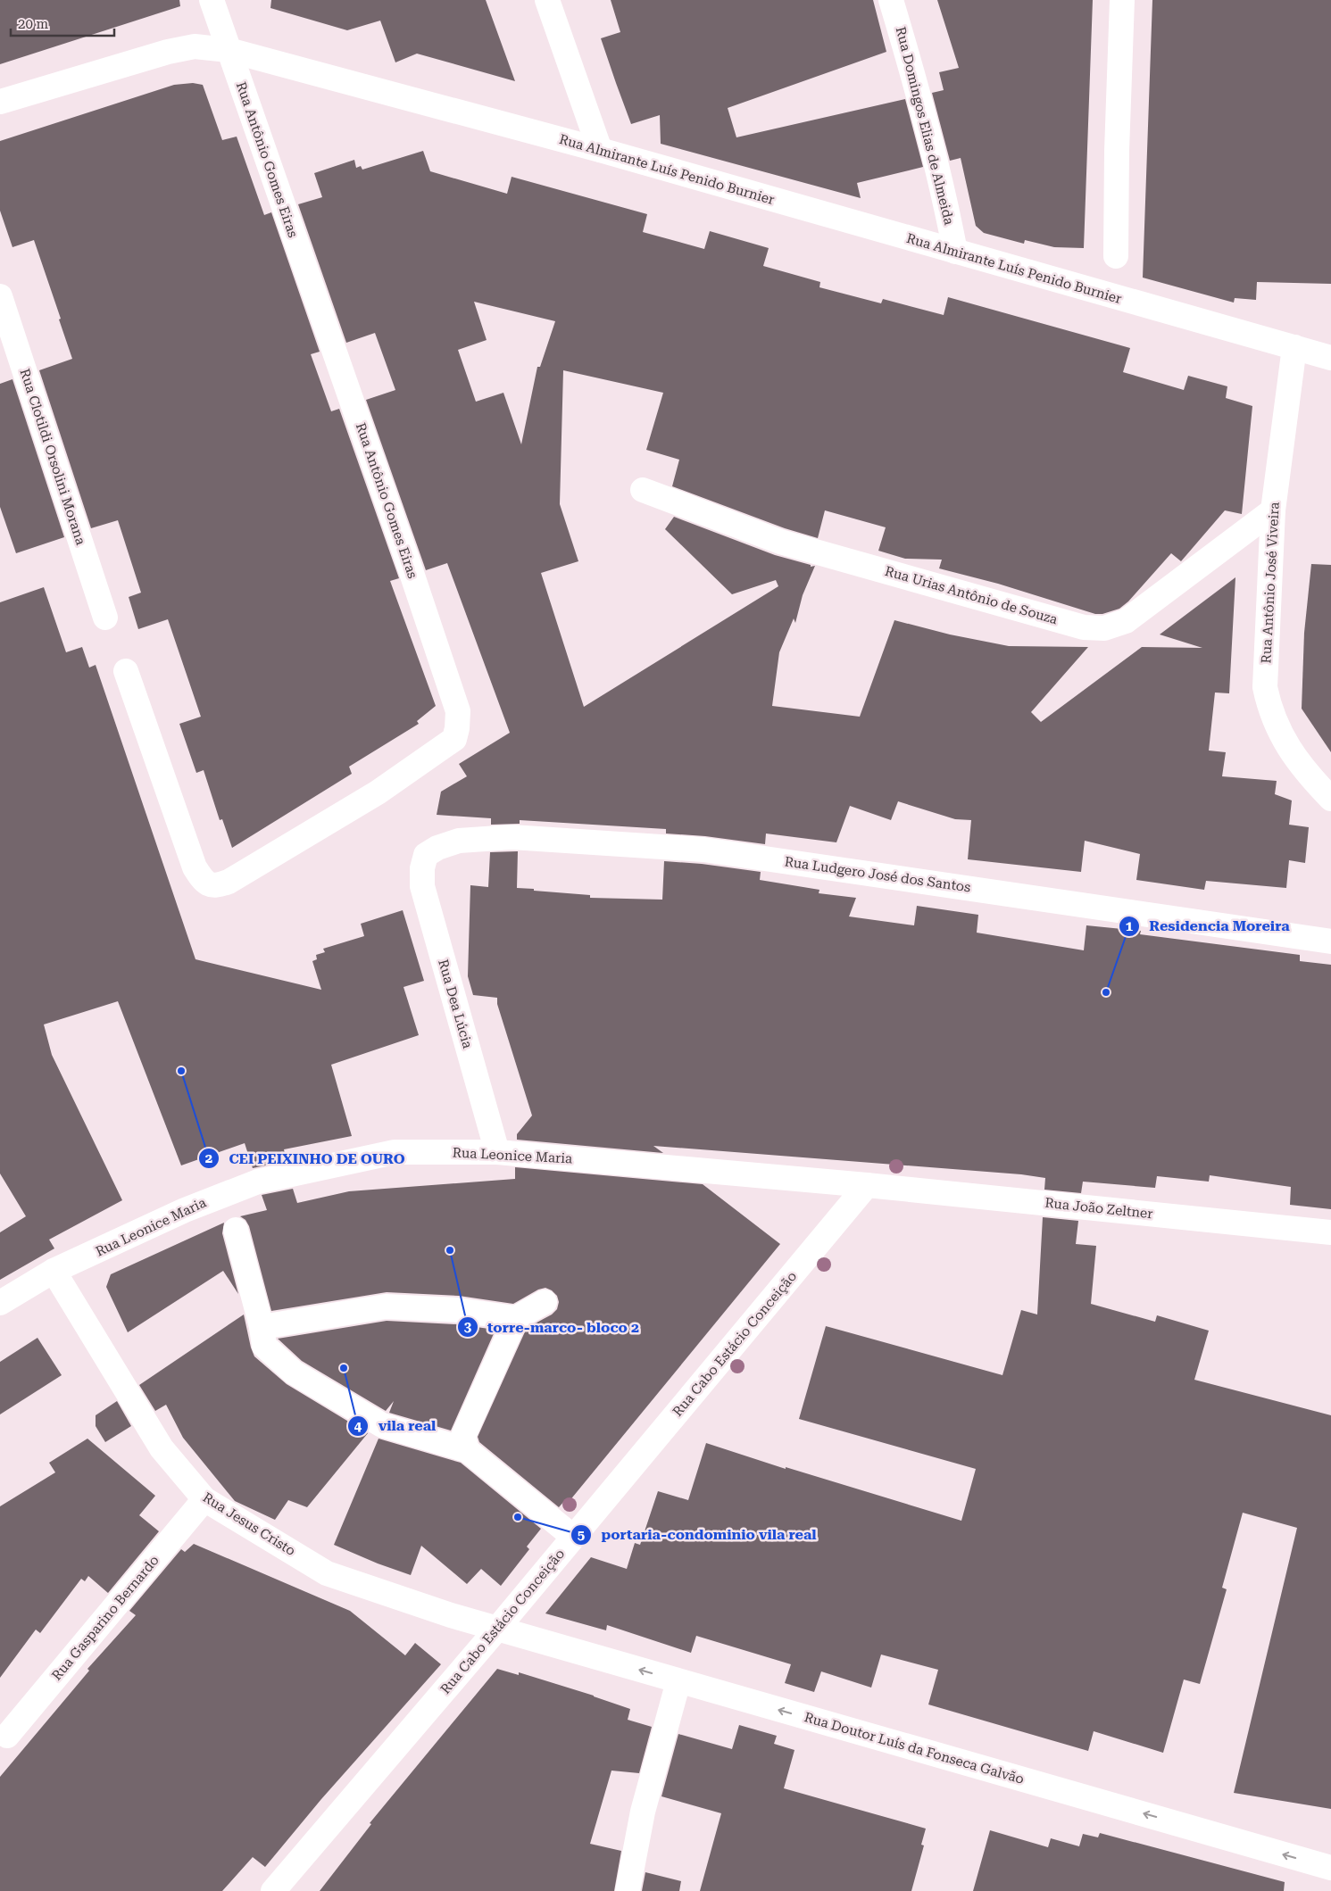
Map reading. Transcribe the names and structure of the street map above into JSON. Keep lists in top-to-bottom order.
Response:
{
  "streets": {
    "street": [
      "Rua Domingos Elias de Almeida",
      "Rua Antônio Gomes Eiras",
      "Rua Almirante Luís Penido Burnier",
      "Rua Clotildi Orsolini Morana",
      "Rua Antônio José Viveira",
      "Rua Urias Antônio de Souza",
      "Rua Ludgero José dos Santos",
      "Rua Dea Lúcia",
      "Rua Leonice Maria",
      "Rua João Zeltner",
      "Rua Cabo Estácio Conceição",
      "Rua Jesus Cristo",
      "Rua Gasparino Bernardo",
      "Rua Doutor Luís da Fonseca Galvão"
    ]
  },
  "crossings": [
    ["Rua Domingos Elias de Almeida", "Rua Almirante Luís Penido Burnier"],
    ["Rua Antônio Gomes Eiras", "Rua Almirante Luís Penido Burnier"],
    ["Rua Almirante Luís Penido Burnier", "Rua Antônio José Viveira"],
    ["Rua Antônio José Viveira", "Rua Urias Antônio de Souza"],
    ["Rua Ludgero José dos Santos", "Rua Dea Lúcia"],
    ["Rua Dea Lúcia", "Rua Leonice Maria"],
    ["Rua Leonice Maria", "Rua João Zeltner"],
    ["Rua Leonice Maria", "Rua Cabo Estácio Conceição"],
    ["Rua Leonice Maria", "Rua Jesus Cristo"],
    ["Rua João Zeltner", "Rua Cabo Estácio Conceição"],
    ["Rua Cabo Estácio Conceição", "Rua Jesus Cristo"],
    ["Rua Cabo Estácio Conceição", "Rua Doutor Luís da Fonseca Galvão"],
    ["Rua Jesus Cristo", "Rua Gasparino Bernardo"],
    ["Rua Jesus Cristo", "Rua Doutor Luís da Fonseca Galvão"]
  ],
  "one_way": ["Rua Doutor Luís da Fonseca Galvão"],
  "places": [
    "Residencia Moreira",
    "CEI PEIXINHO DE OURO",
    "torre-marco- bloco 2",
    "vila real",
    "portaria-condominio vila real"
  ],
  "scale_bar": "20 m"
}
